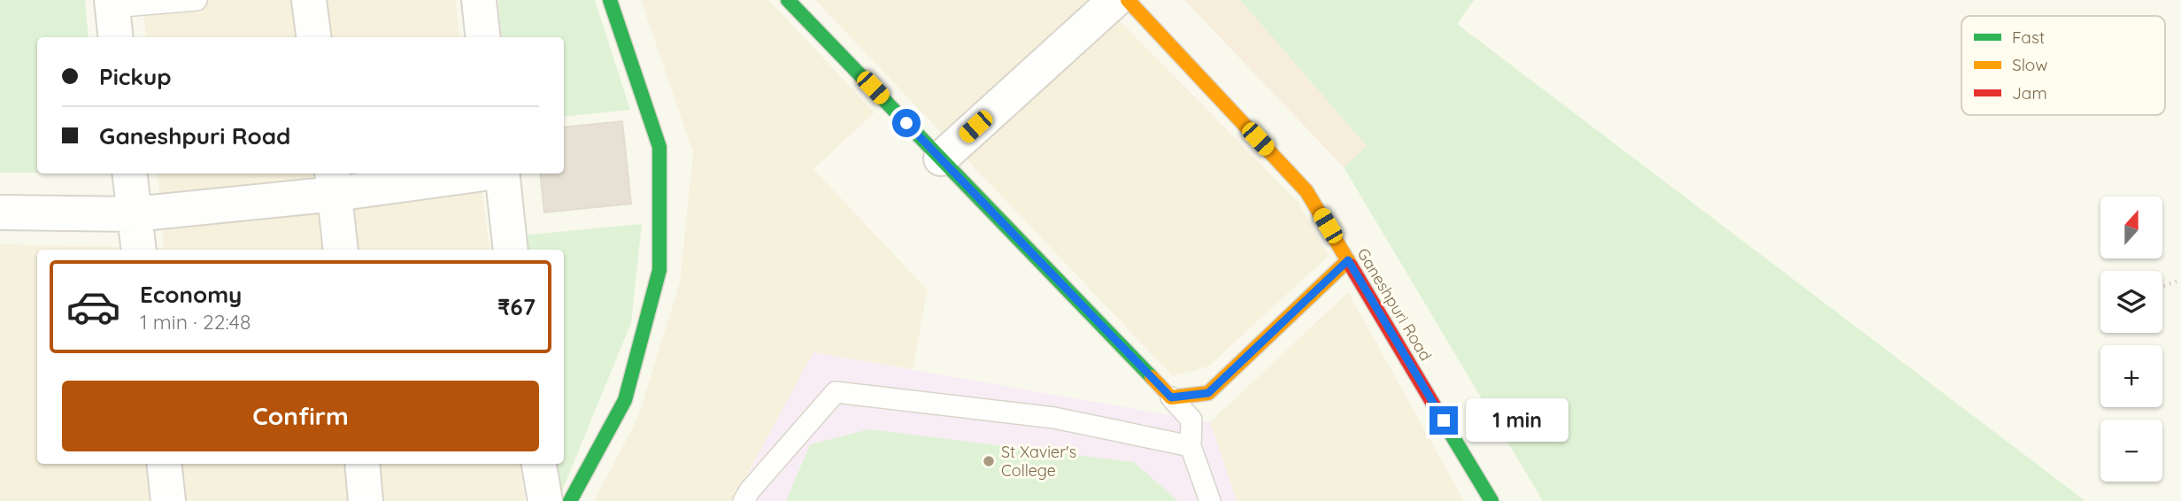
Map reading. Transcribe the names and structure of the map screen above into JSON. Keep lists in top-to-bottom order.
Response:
{
  "streets": {
    "street": ["Ganeshpuri Road"]
  },
  "places": ["St Xavier's College"],
  "legend": ["Fast", "Slow", "Jam"],
  "north": "top",
  "page": {
    "banner": ["Pickup", "Ganeshpuri Road"],
    "map_buttons": ["+", "−"],
    "list": [
      {
        "name": "Economy",
        "note": "1 min · 22:48",
        "value": "₹67"
      }
    ],
    "buttons": "Confirm",
    "bubble": "1 min"
  }
}
